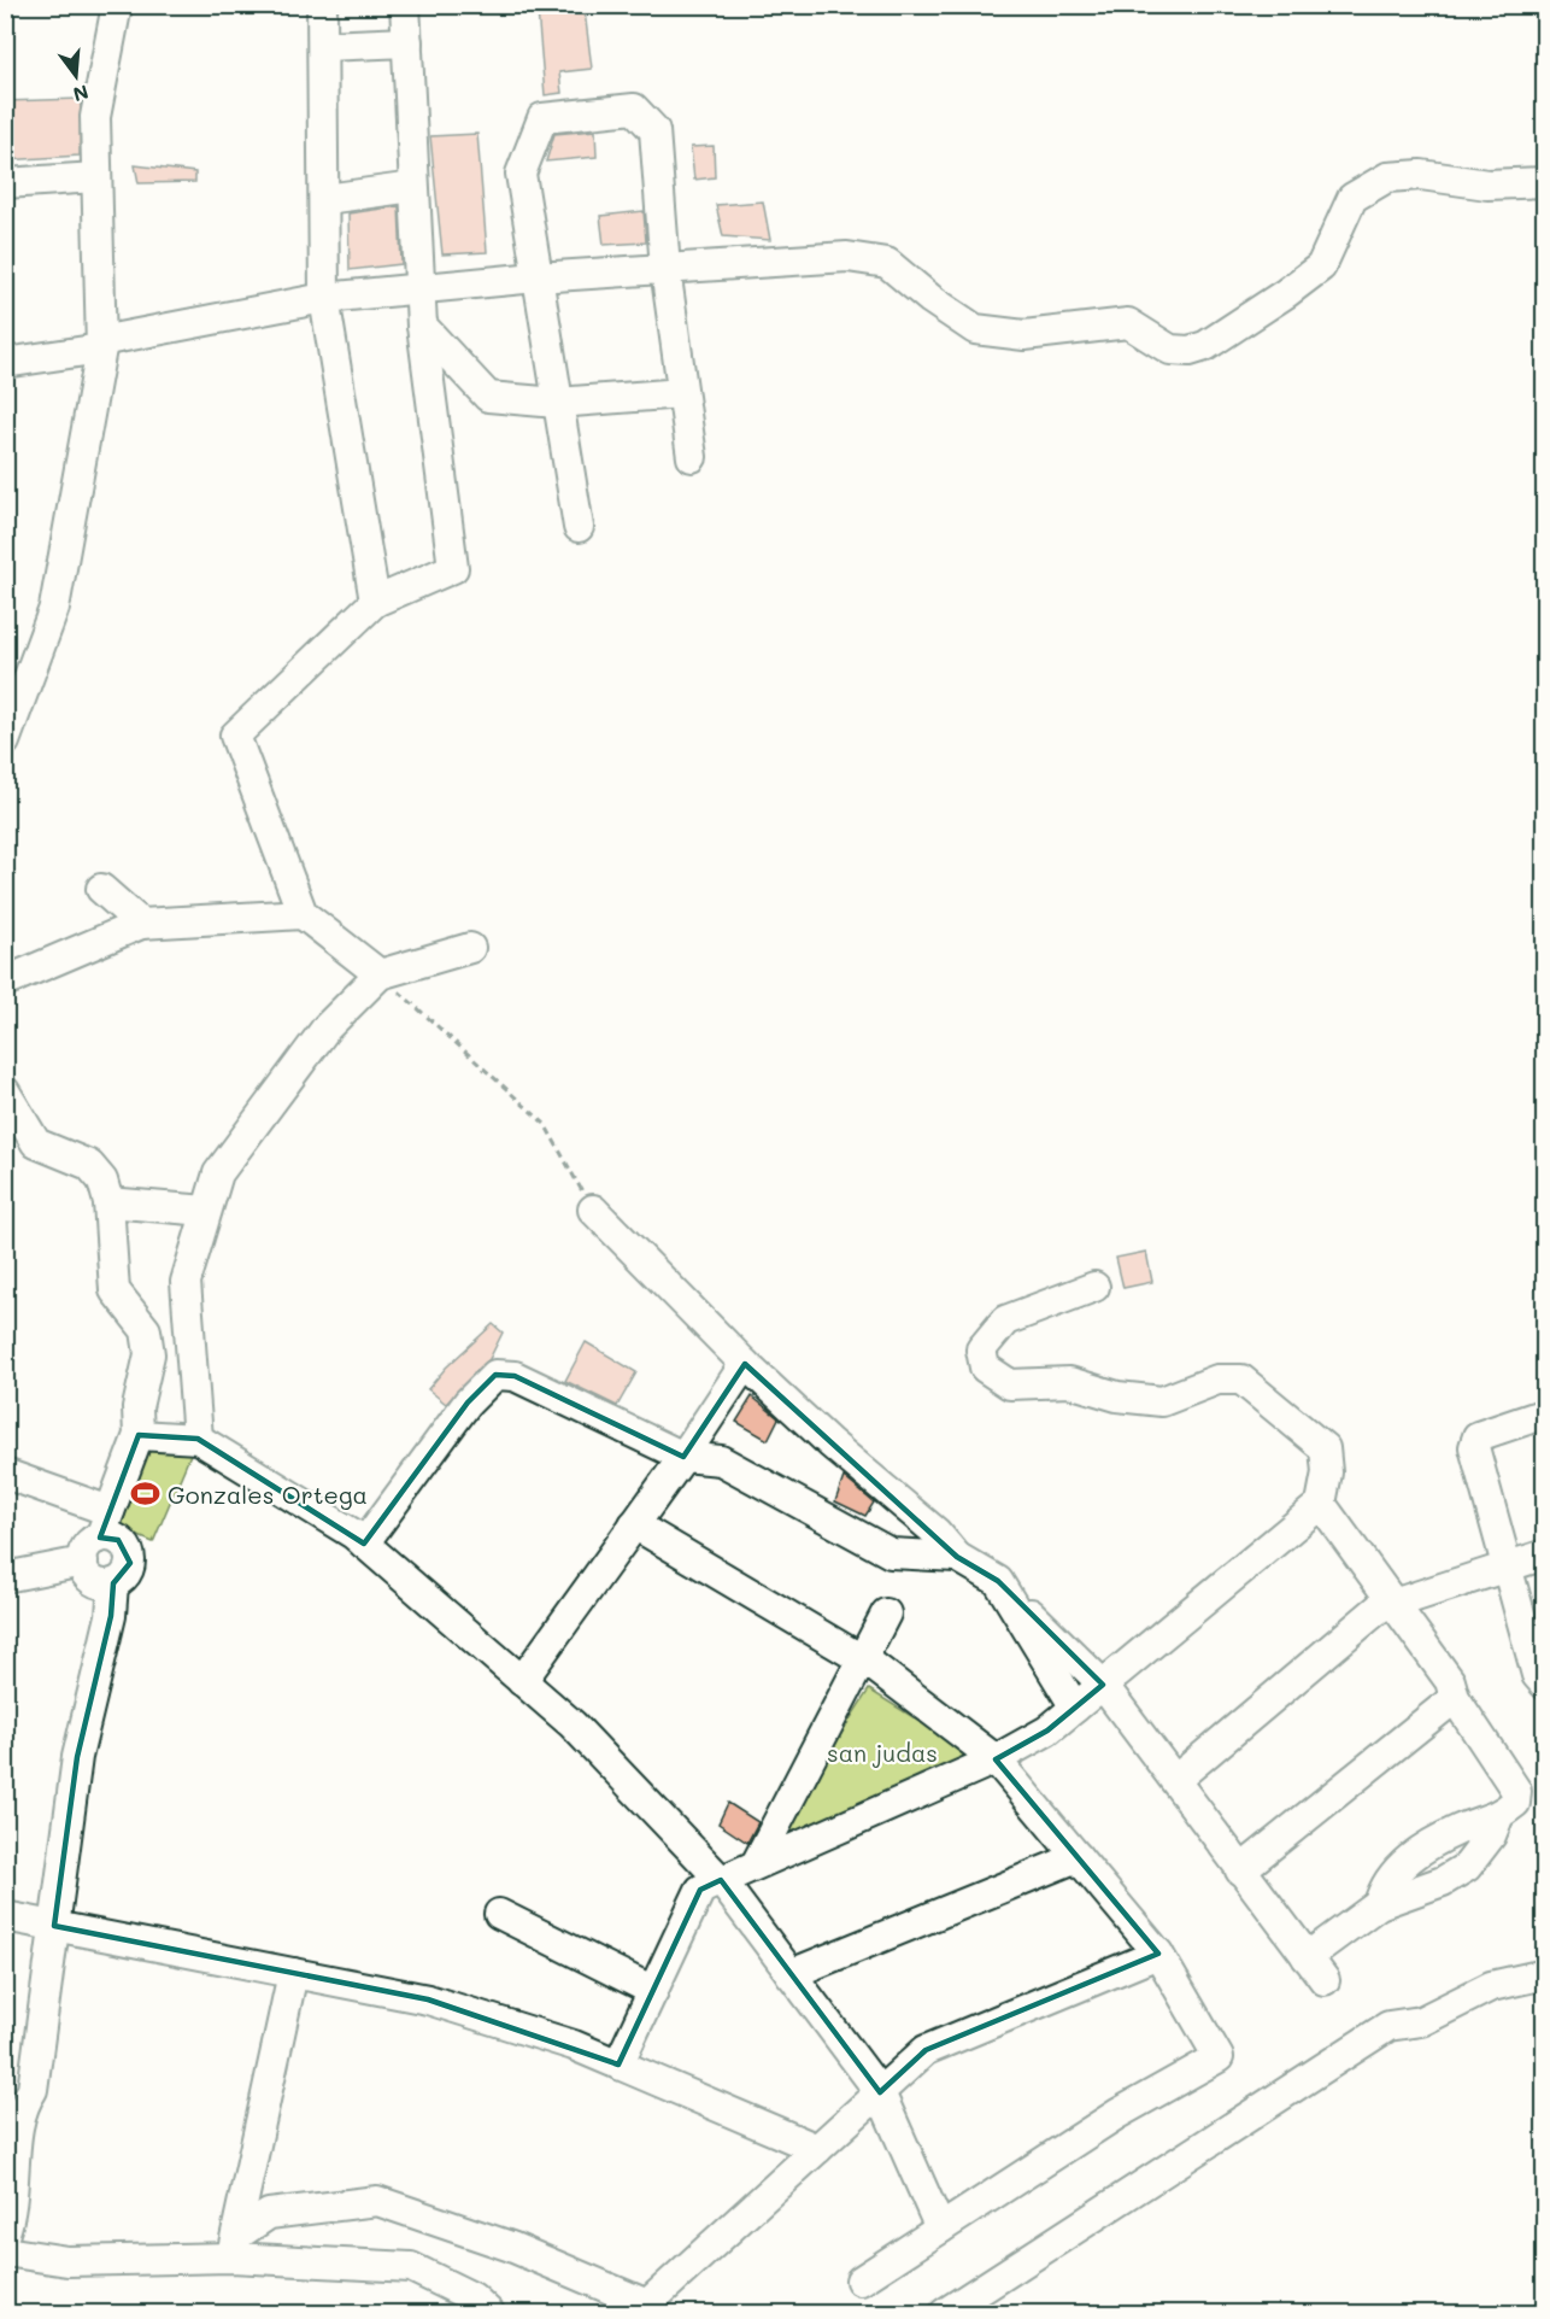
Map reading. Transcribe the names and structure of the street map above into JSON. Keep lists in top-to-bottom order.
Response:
{
  "parks": ["san judas"],
  "places": {
    "sports": ["Gonzales Ortega"]
  },
  "north": "bottom"
}
